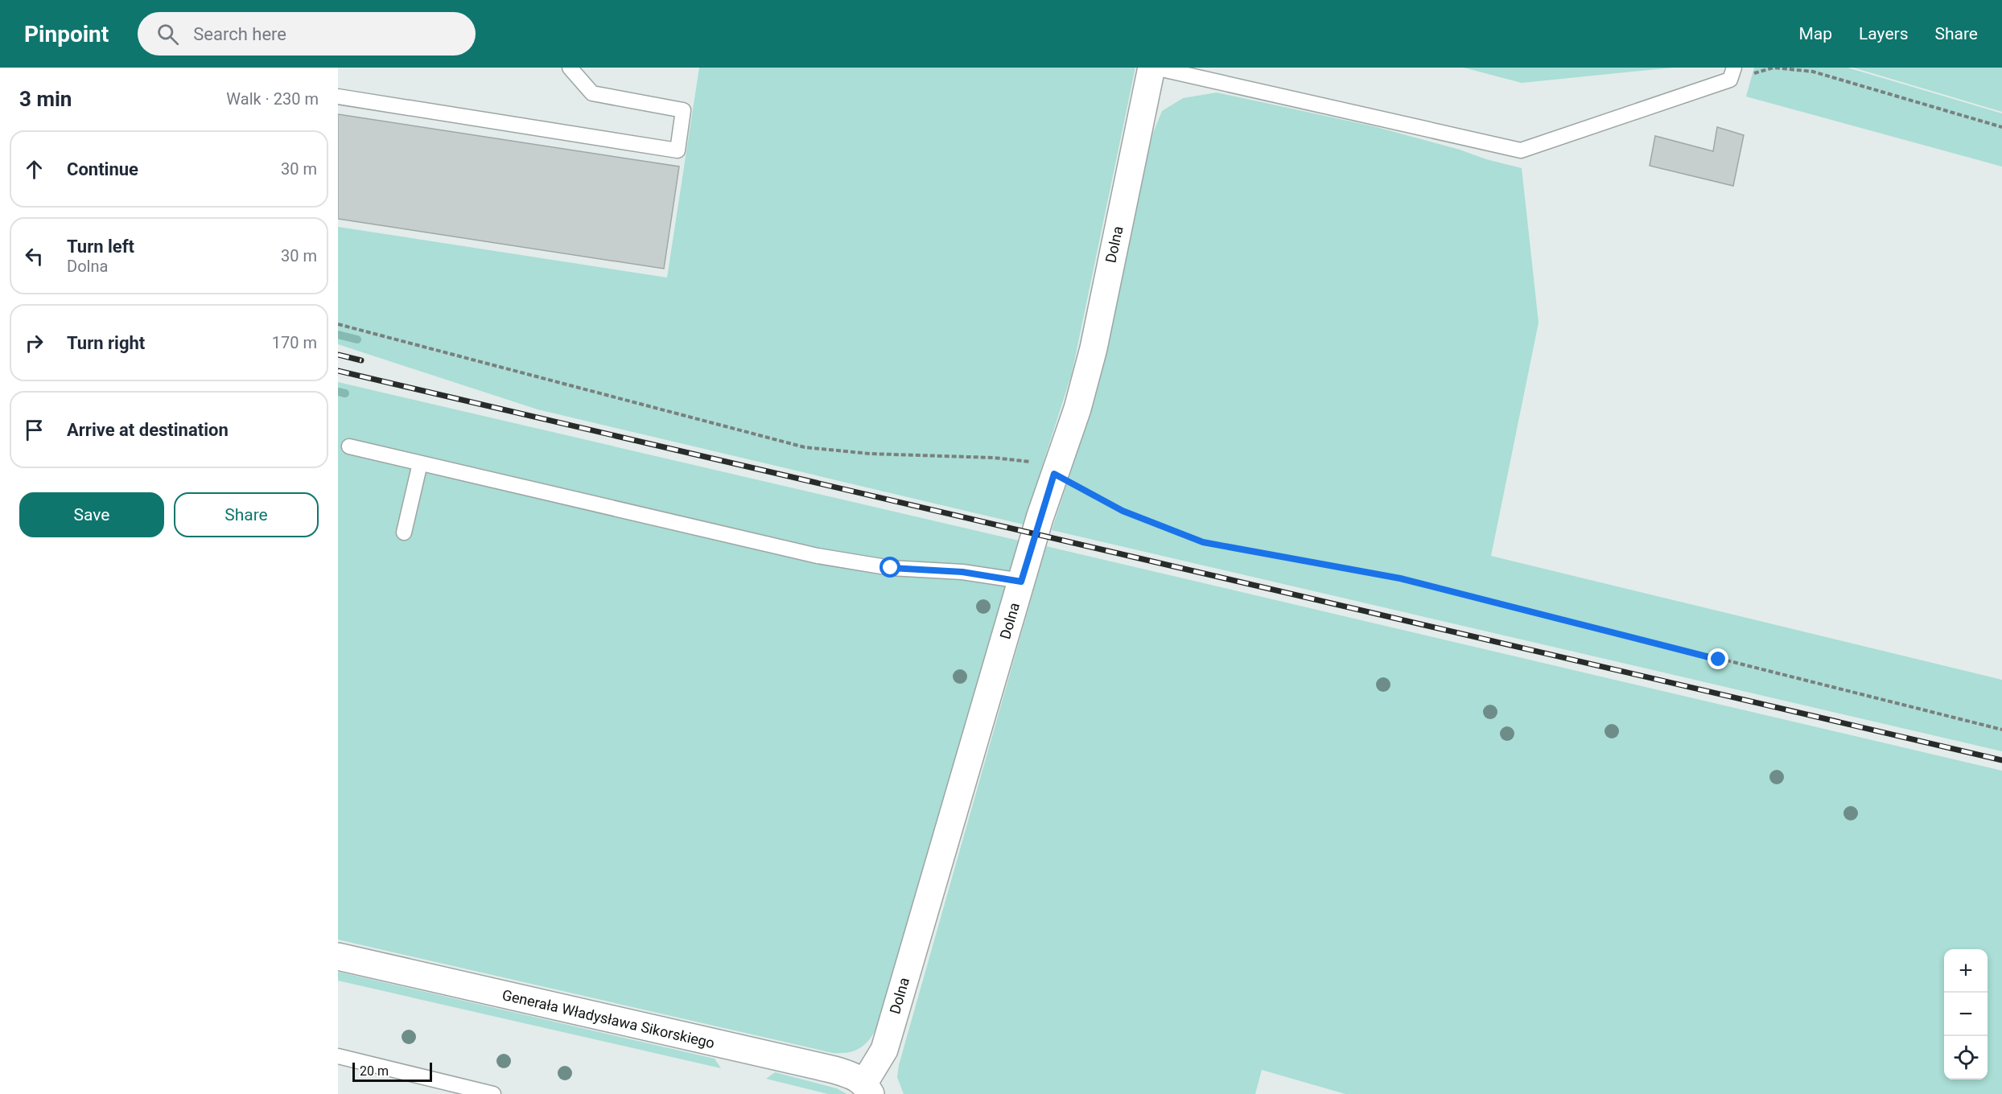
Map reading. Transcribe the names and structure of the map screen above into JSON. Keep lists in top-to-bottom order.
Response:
{
  "streets": {
    "street": ["Dolna", "Generała Władysława Sikorskiego"]
  },
  "crossings": [
    ["Dolna", "Generała Władysława Sikorskiego"]
  ],
  "scale_bar": "20 m",
  "page": {
    "header": "Pinpoint",
    "search": "Search here",
    "nav": ["Map", "Layers", "Share"],
    "heading": ["3 min", "Walk · 230 m"],
    "list": [
      ["Continue", "30 m"],
      ["Turn left", "Dolna", "30 m"],
      ["Turn right", "170 m"],
      "Arrive at destination"
    ],
    "buttons": ["Save", "Share"],
    "map_buttons": ["+", "−"],
    "scale": "20 m"
  }
}
